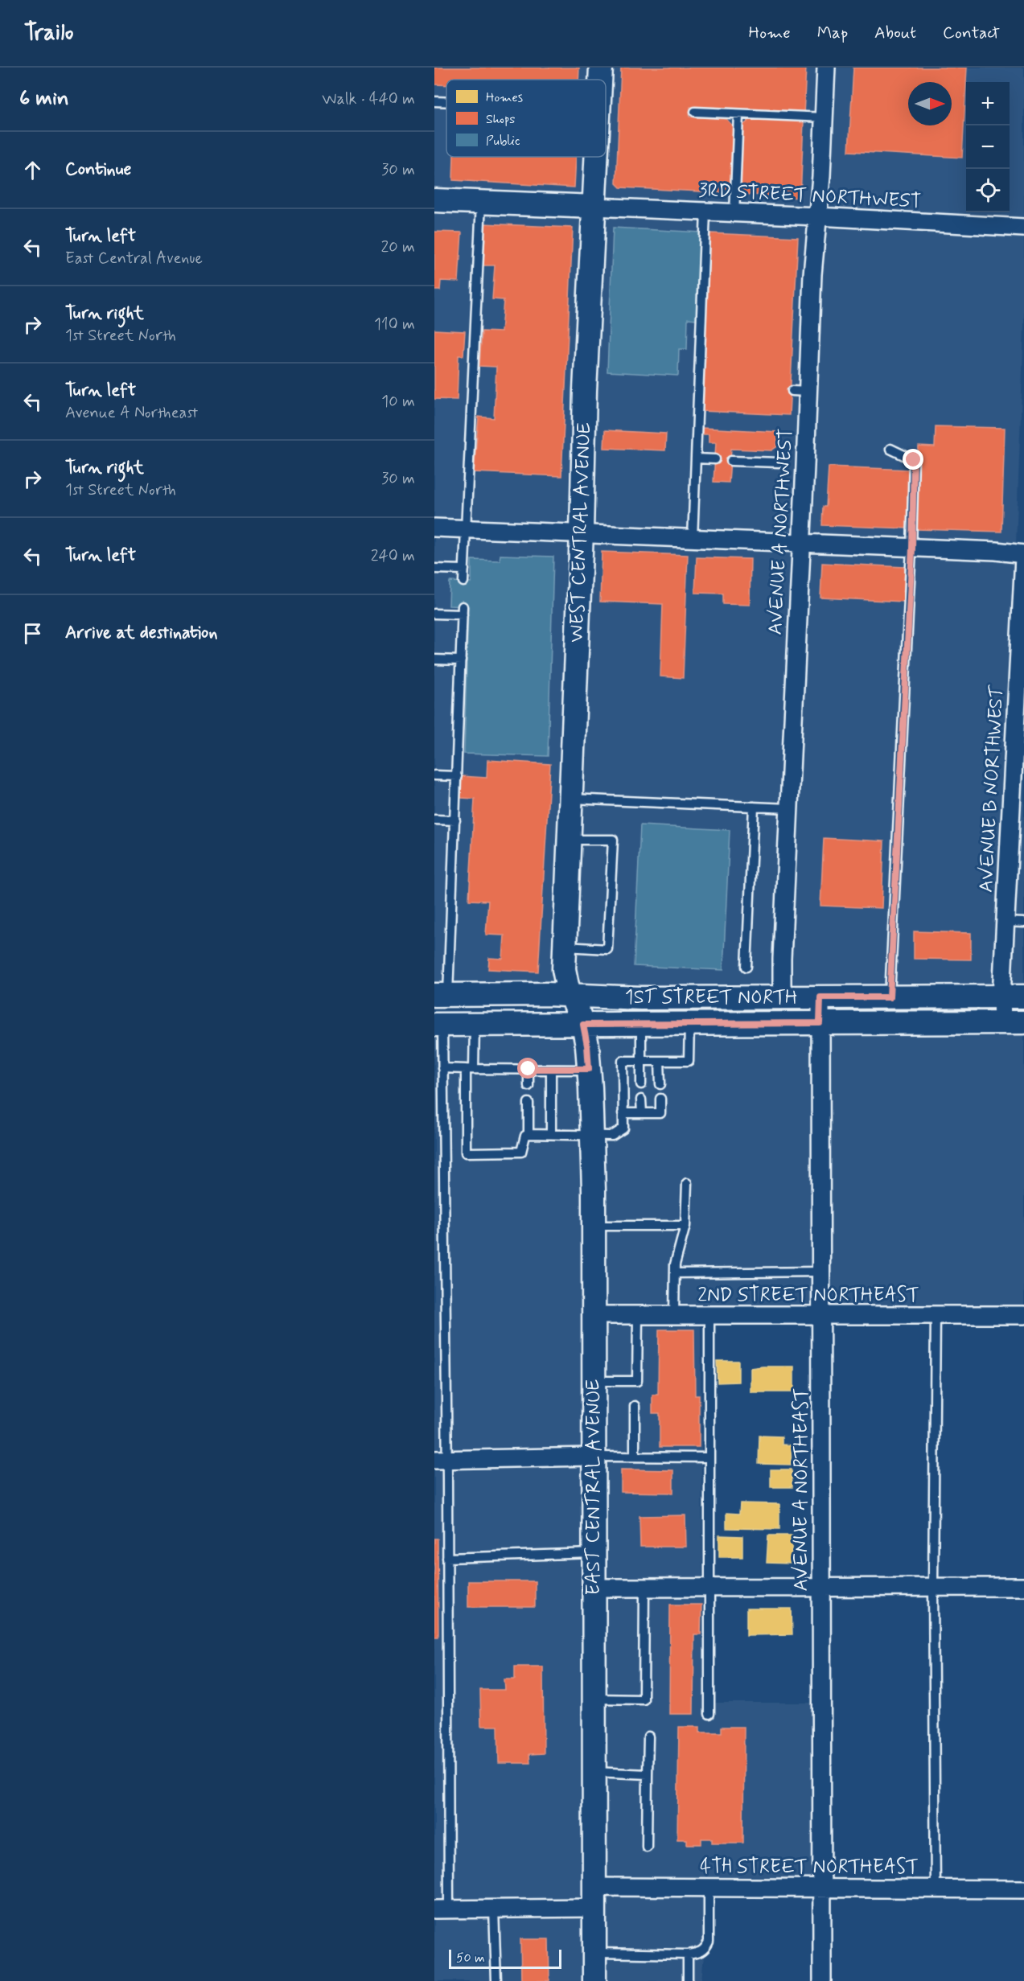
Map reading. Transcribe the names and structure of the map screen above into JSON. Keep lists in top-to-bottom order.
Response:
{
  "streets": {
    "main road": ["WEST CENTRAL AVENUE", "1ST STREET NORTH", "EAST CENTRAL AVENUE"],
    "street": [
      "3RD STREET NORTHWEST",
      "AVENUE A NORTHWEST",
      "AVENUE B NORTHWEST",
      "2ND STREET NORTHEAST",
      "AVENUE A NORTHEAST",
      "4TH STREET NORTHEAST"
    ]
  },
  "crossings": [
    ["3RD STREET NORTHWEST", "AVENUE A NORTHWEST"],
    ["3RD STREET NORTHWEST", "WEST CENTRAL AVENUE"],
    ["AVENUE A NORTHWEST", "1ST STREET NORTH"],
    ["WEST CENTRAL AVENUE", "1ST STREET NORTH"],
    ["WEST CENTRAL AVENUE", "EAST CENTRAL AVENUE"],
    ["AVENUE B NORTHWEST", "1ST STREET NORTH"],
    ["1ST STREET NORTH", "EAST CENTRAL AVENUE"],
    ["1ST STREET NORTH", "AVENUE A NORTHEAST"],
    ["2ND STREET NORTHEAST", "EAST CENTRAL AVENUE"],
    ["2ND STREET NORTHEAST", "AVENUE A NORTHEAST"],
    ["EAST CENTRAL AVENUE", "4TH STREET NORTHEAST"],
    ["AVENUE A NORTHEAST", "4TH STREET NORTHEAST"]
  ],
  "legend": ["Homes", "Shops", "Public"],
  "scale_bar": "50 m",
  "north": "right",
  "page": {
    "header": "Trailo",
    "nav": [
      "Home",
      "Map",
      "About",
      "Contact"
    ],
    "heading": ["6 min", "Walk · 440 m"],
    "map_buttons": ["+", "−"],
    "list": [
      ["Continue", "30 m"],
      ["Turn left", "East Central Avenue", "20 m"],
      ["Turn right", "1st Street North", "110 m"],
      ["Turn left", "Avenue A Northeast", "10 m"],
      ["Turn right", "1st Street North", "30 m"],
      ["Turn left", "240 m"],
      "Arrive at destination"
    ],
    "scale": "50 m"
  }
}
